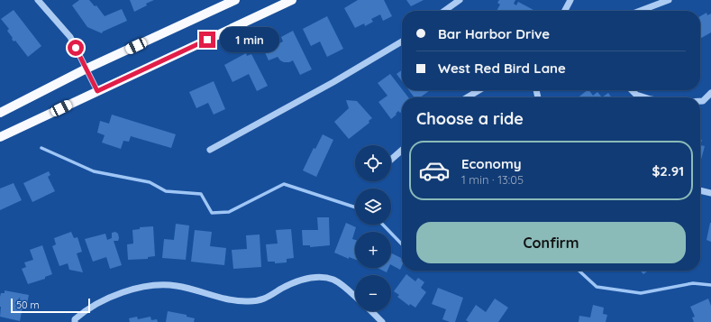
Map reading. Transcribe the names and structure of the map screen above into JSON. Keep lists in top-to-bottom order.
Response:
{
  "scale_bar": "50 m",
  "page": {
    "banner": ["Bar Harbor Drive", "West Red Bird Lane"],
    "bubble": "1 min",
    "heading": "Choose a ride",
    "list": [
      {
        "name": "Economy",
        "note": "1 min · 13:05",
        "value": "$2.91"
      }
    ],
    "map_buttons": ["+", "−"],
    "buttons": "Confirm",
    "scale": "50 m"
  }
}
